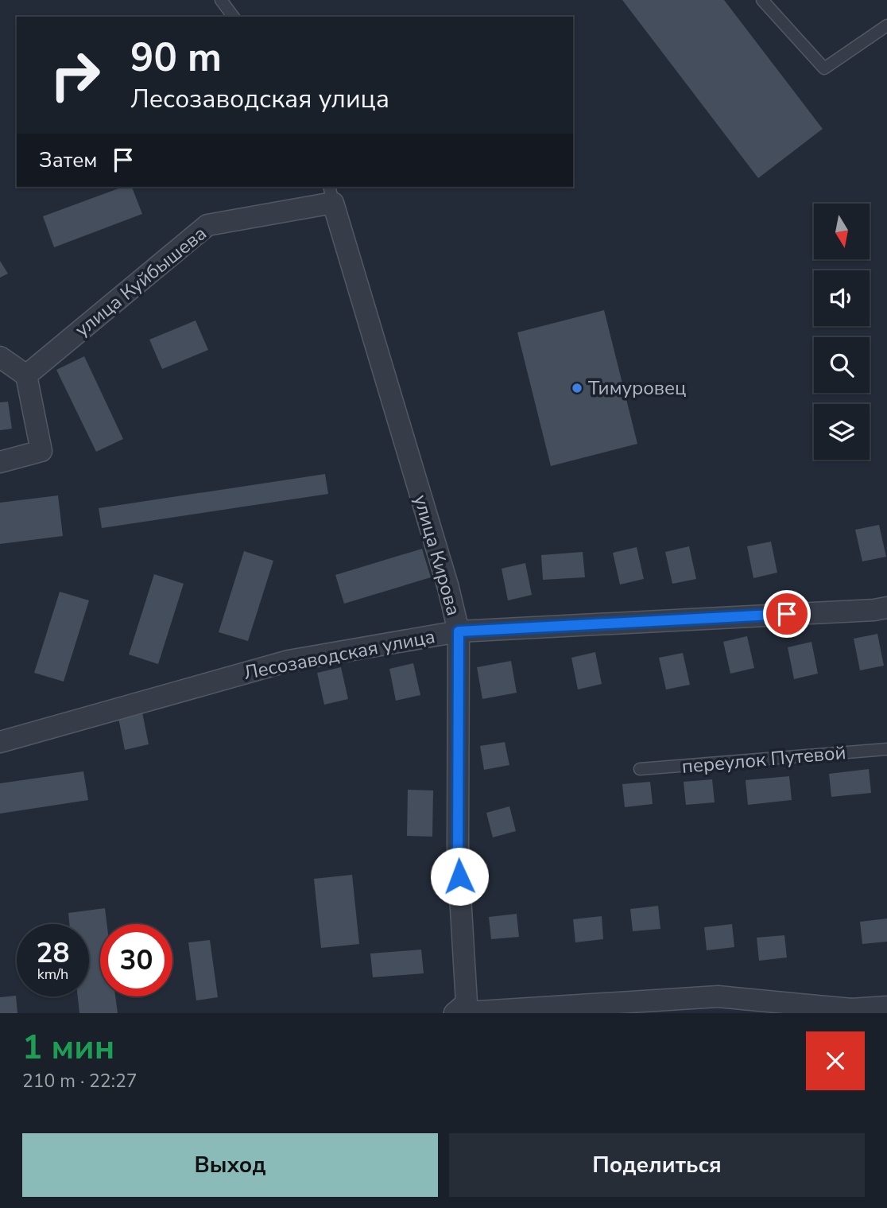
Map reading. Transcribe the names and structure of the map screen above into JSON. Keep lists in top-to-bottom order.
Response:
{
  "streets": {
    "street": ["улица Куйбышева", "улица Кирова", "Лесозаводская улица"],
    "lane": ["переулок Путевой"]
  },
  "crossings": [
    ["улица Куйбышева", "улица Кирова"],
    ["улица Кирова", "Лесозаводская улица"]
  ],
  "places": ["Тимуровец"],
  "north": "bottom",
  "page": {
    "turn": ["90 m", "Лесозаводская улица"],
    "then": "Затем",
    "speed": "28 km/h",
    "limit": "30",
    "heading": ["1 мин", "210 m · 22:27"],
    "buttons": ["Выход", "Поделиться"]
  }
}
